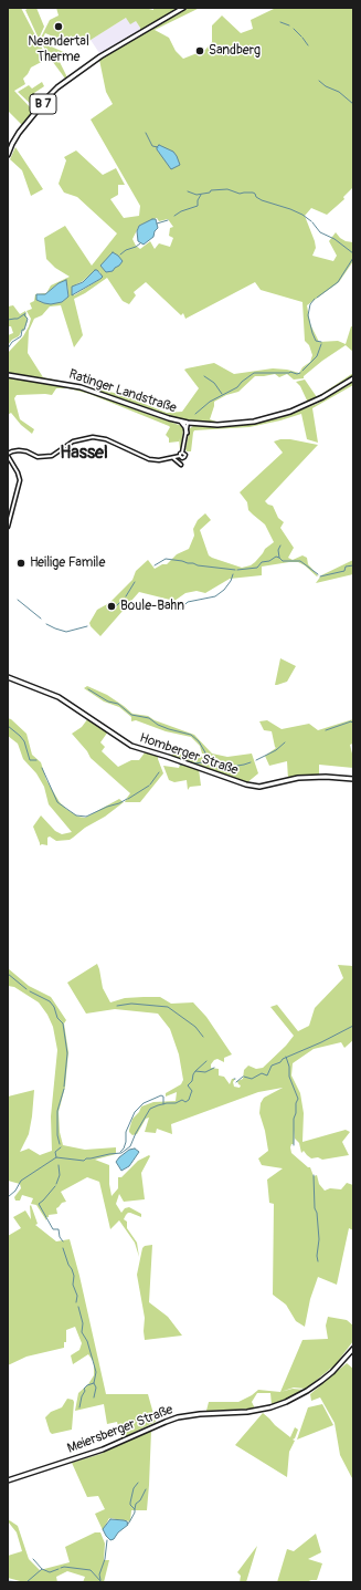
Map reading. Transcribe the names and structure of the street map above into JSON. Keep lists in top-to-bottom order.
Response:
{
  "streets": {
    "main road": [
      "B 7",
      "Ratinger Landstraße",
      "Homberger Straße",
      "Meiersberger Straße"
    ]
  },
  "districts": ["Hassel"],
  "places": [
    "Neandertal Therme",
    "Sandberg",
    "Heilige Famile",
    "Boule-Bahn"
  ]
}
